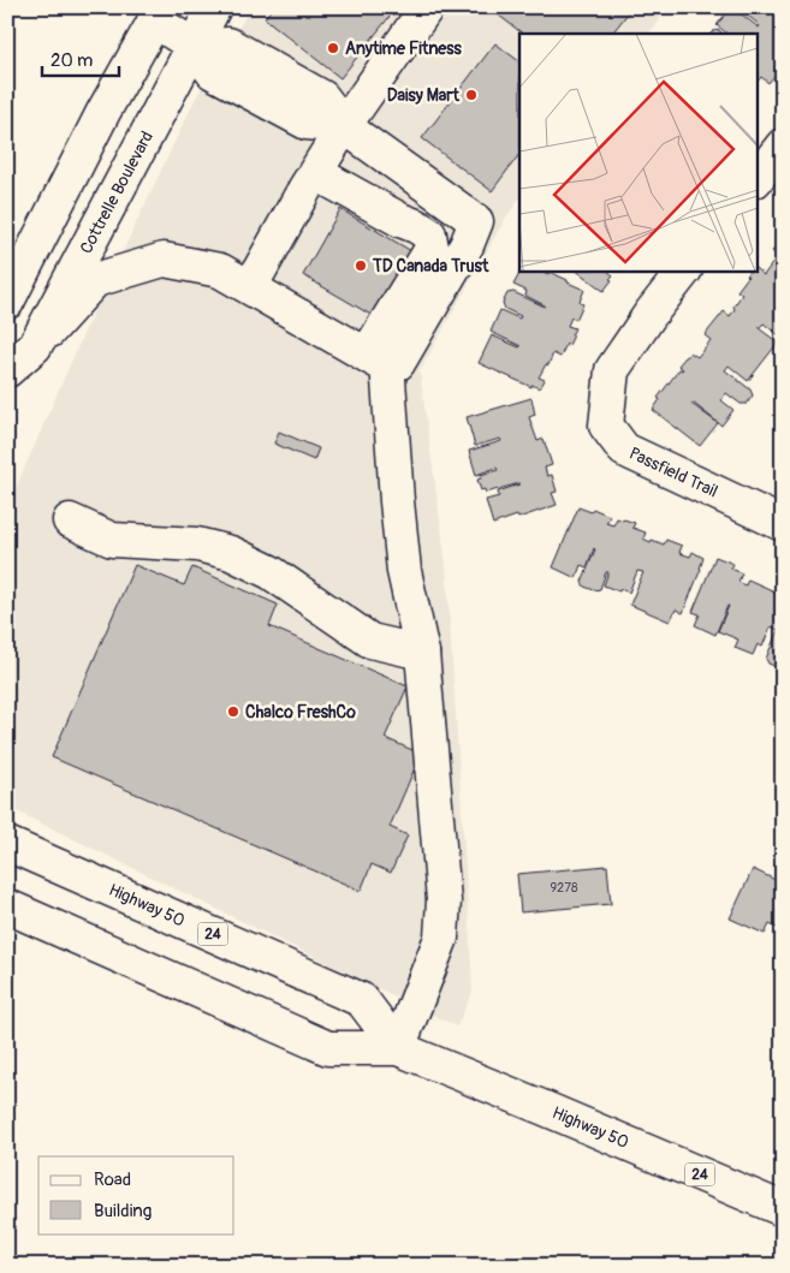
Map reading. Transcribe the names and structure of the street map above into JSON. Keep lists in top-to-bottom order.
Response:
{
  "streets": {
    "main road": [
      "Cottrelle Boulevard",
      "Passfield Trail",
      "Highway 50",
      "24"
    ]
  },
  "places": [
    "Anytime Fitness",
    "Daisy Mart",
    "TD Canada Trust",
    "Chalco FreshCo"
  ],
  "house_numbers": ["9278"],
  "legend": ["Road", "Building"],
  "scale_bar": "20 m"
}
